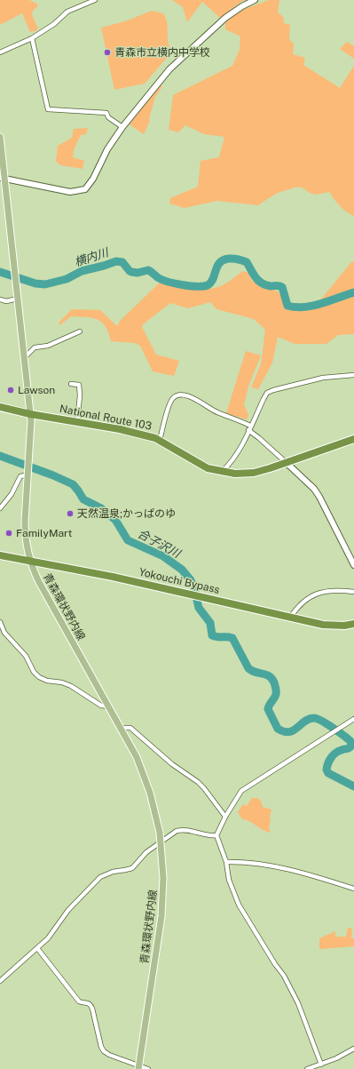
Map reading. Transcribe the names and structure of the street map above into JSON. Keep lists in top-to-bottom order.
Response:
{
  "streets": {
    "highway": ["National Route 103", "Yokouchi Bypass"],
    "main road": ["青森環状野内線"]
  },
  "crossings": [
    ["National Route 103", "青森環状野内線"],
    ["Yokouchi Bypass", "青森環状野内線"]
  ],
  "water": ["横内川", "合子沢川"],
  "places": [
    "青森市立横内中学校",
    "Lawson",
    "天然温泉;かっぱのゆ",
    "FamilyMart"
  ]
}
